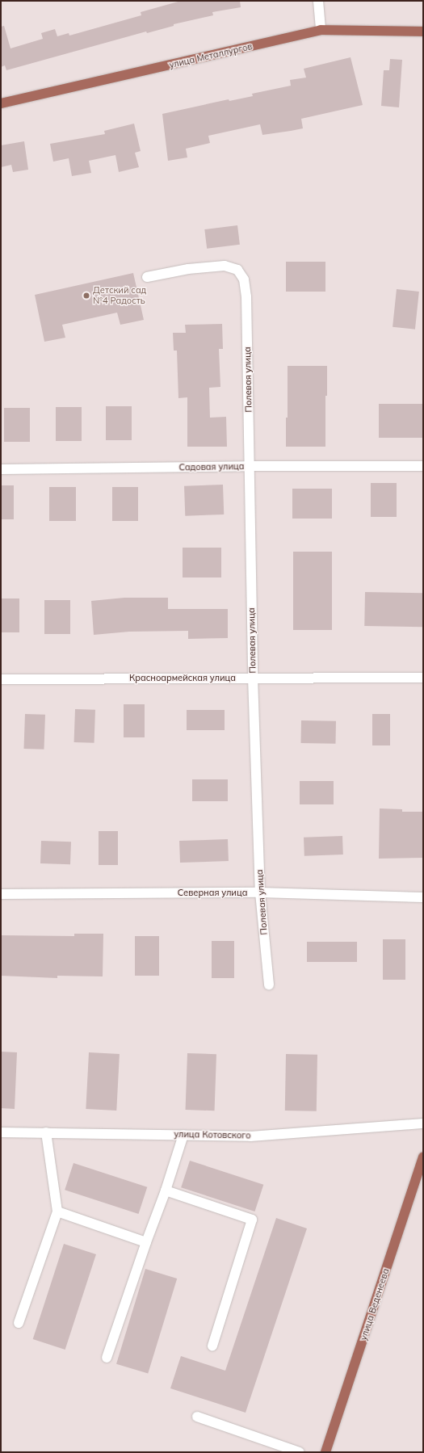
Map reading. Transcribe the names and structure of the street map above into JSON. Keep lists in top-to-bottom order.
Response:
{
  "streets": {
    "main road": ["улица Металлургов", "улица Веденеева"],
    "street": [
      "Полевая улица",
      "Садовая улица",
      "Красноармейская улица",
      "Северная улица",
      "улица Котовского"
    ]
  },
  "crossings": [
    ["Полевая улица", "Садовая улица"],
    ["Полевая улица", "Красноармейская улица"],
    ["Полевая улица", "Северная улица"]
  ],
  "places": ["Детский сад №4 Радость"]
}
